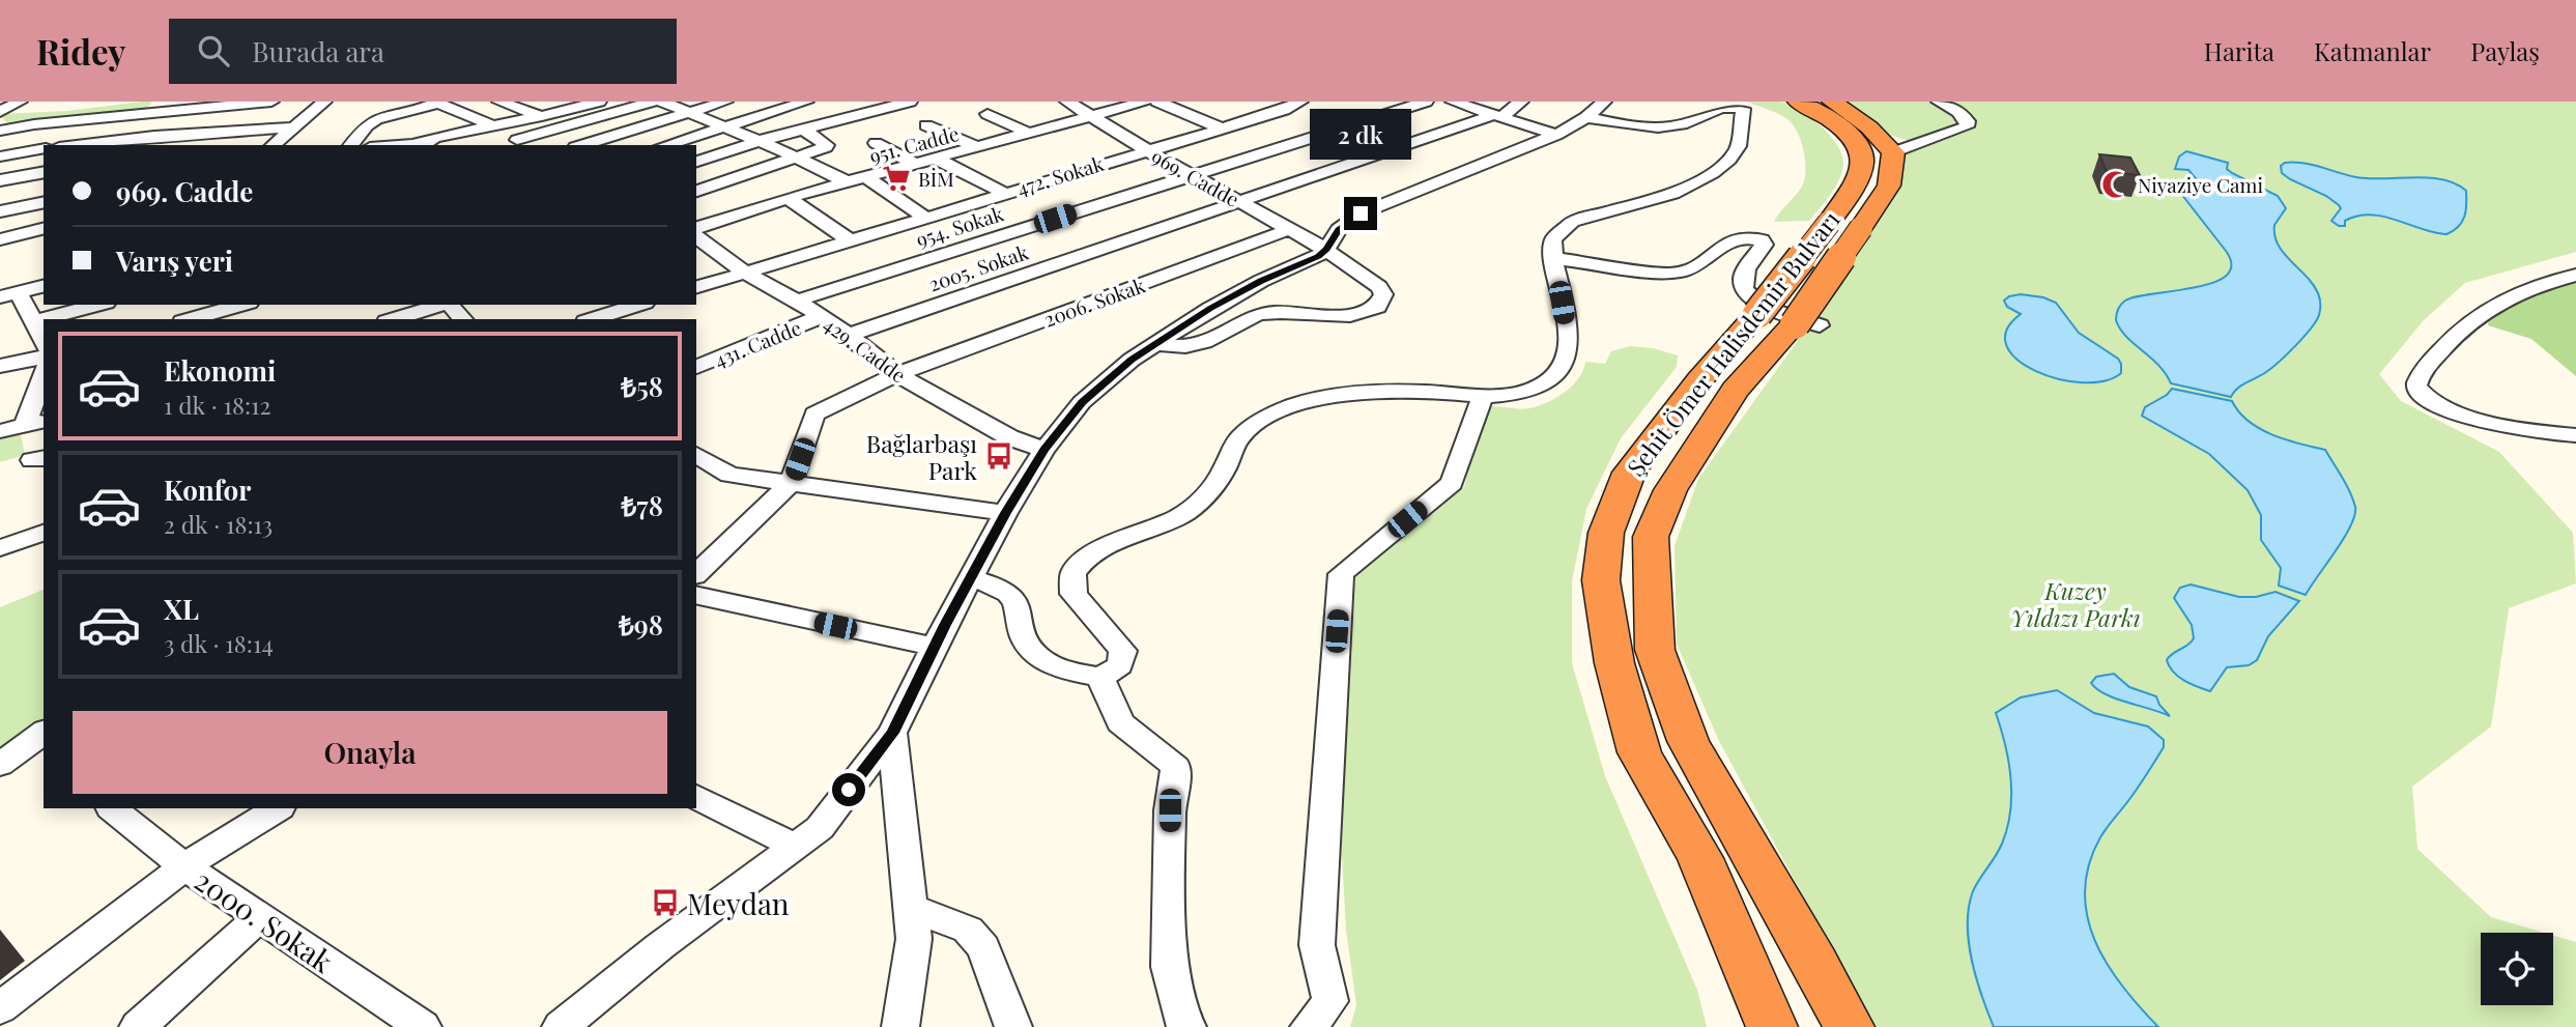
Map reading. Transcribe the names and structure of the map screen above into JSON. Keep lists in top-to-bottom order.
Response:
{
  "streets": {
    "highway": ["Şehit Ömer Halisdemir Bulvarı"],
    "street": [
      "951. Cadde",
      "472. Sokak",
      "969. Cadde",
      "954. Sokak",
      "2005. Sokak",
      "2006. Sokak",
      "431. Cadde",
      "429. Cadde",
      "2000. Sokak"
    ]
  },
  "crossings": [
    ["951. Cadde", "969. Cadde"],
    ["472. Sokak", "969. Cadde"],
    ["472. Sokak", "429. Cadde"],
    ["969. Cadde", "954. Sokak"],
    ["969. Cadde", "2005. Sokak"],
    ["969. Cadde", "2006. Sokak"],
    ["954. Sokak", "429. Cadde"],
    ["2005. Sokak", "429. Cadde"],
    ["2006. Sokak", "429. Cadde"],
    ["431. Cadde", "429. Cadde"]
  ],
  "parks": ["Kuzey Yıldızı Parkı"],
  "places": {
    "supermarket": ["BİM"],
    "mosque": ["Niyaziye Cami"],
    "bus stop": ["Bağlarbaşı Park", "Meydan"]
  },
  "page": {
    "header": "Ridey",
    "search": "Burada ara",
    "nav": ["Harita", "Katmanlar", "Paylaş"],
    "bubble": "2 dk",
    "banner": ["969. Cadde", "Varış yeri"],
    "list": [
      {
        "name": "Ekonomi",
        "note": "1 dk · 18:12",
        "value": "₺58"
      },
      {
        "name": "Konfor",
        "note": "2 dk · 18:13",
        "value": "₺78"
      },
      {
        "name": "XL",
        "note": "3 dk · 18:14",
        "value": "₺98"
      }
    ],
    "buttons": "Onayla"
  }
}
